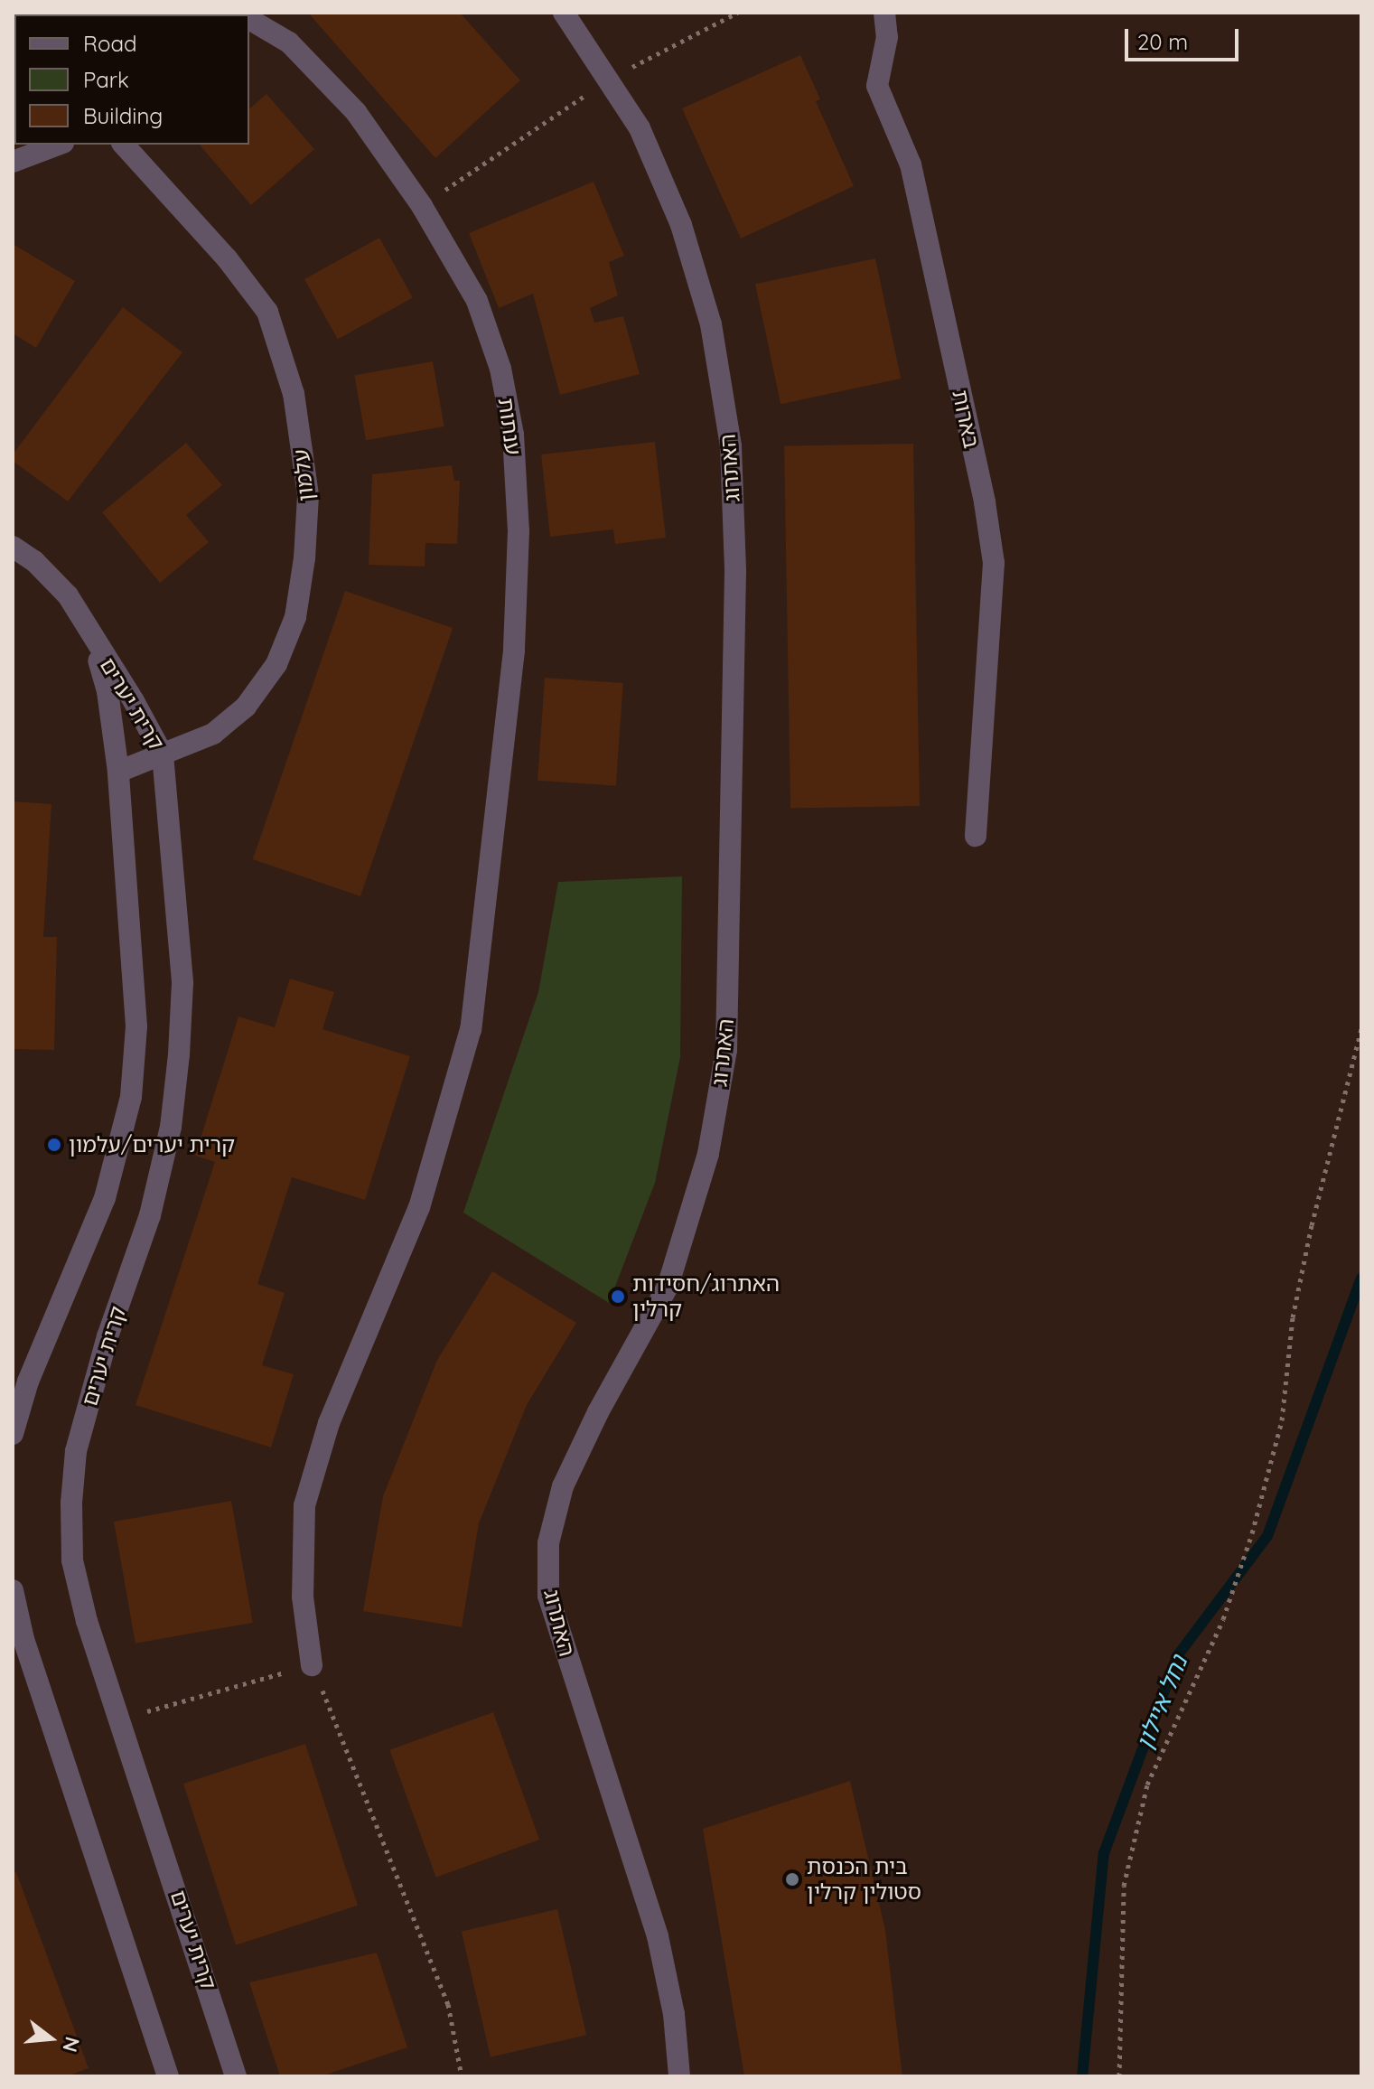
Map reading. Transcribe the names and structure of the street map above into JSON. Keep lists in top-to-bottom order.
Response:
{
  "streets": {
    "street": [
      "בארות",
      "ענתות",
      "האתרוג",
      "עלמון",
      "קרית יערים"
    ]
  },
  "crossings": [
    ["עלמון", "קרית יערים"]
  ],
  "water": ["נחל איילון"],
  "places": ["קרית יערים/עלמון", "האתרוג/חסידות קרלין", "בית הכנסת סטולין קרלין"],
  "legend": ["Road", "Park", "Building"],
  "scale_bar": "20 m",
  "north": "right"
}
